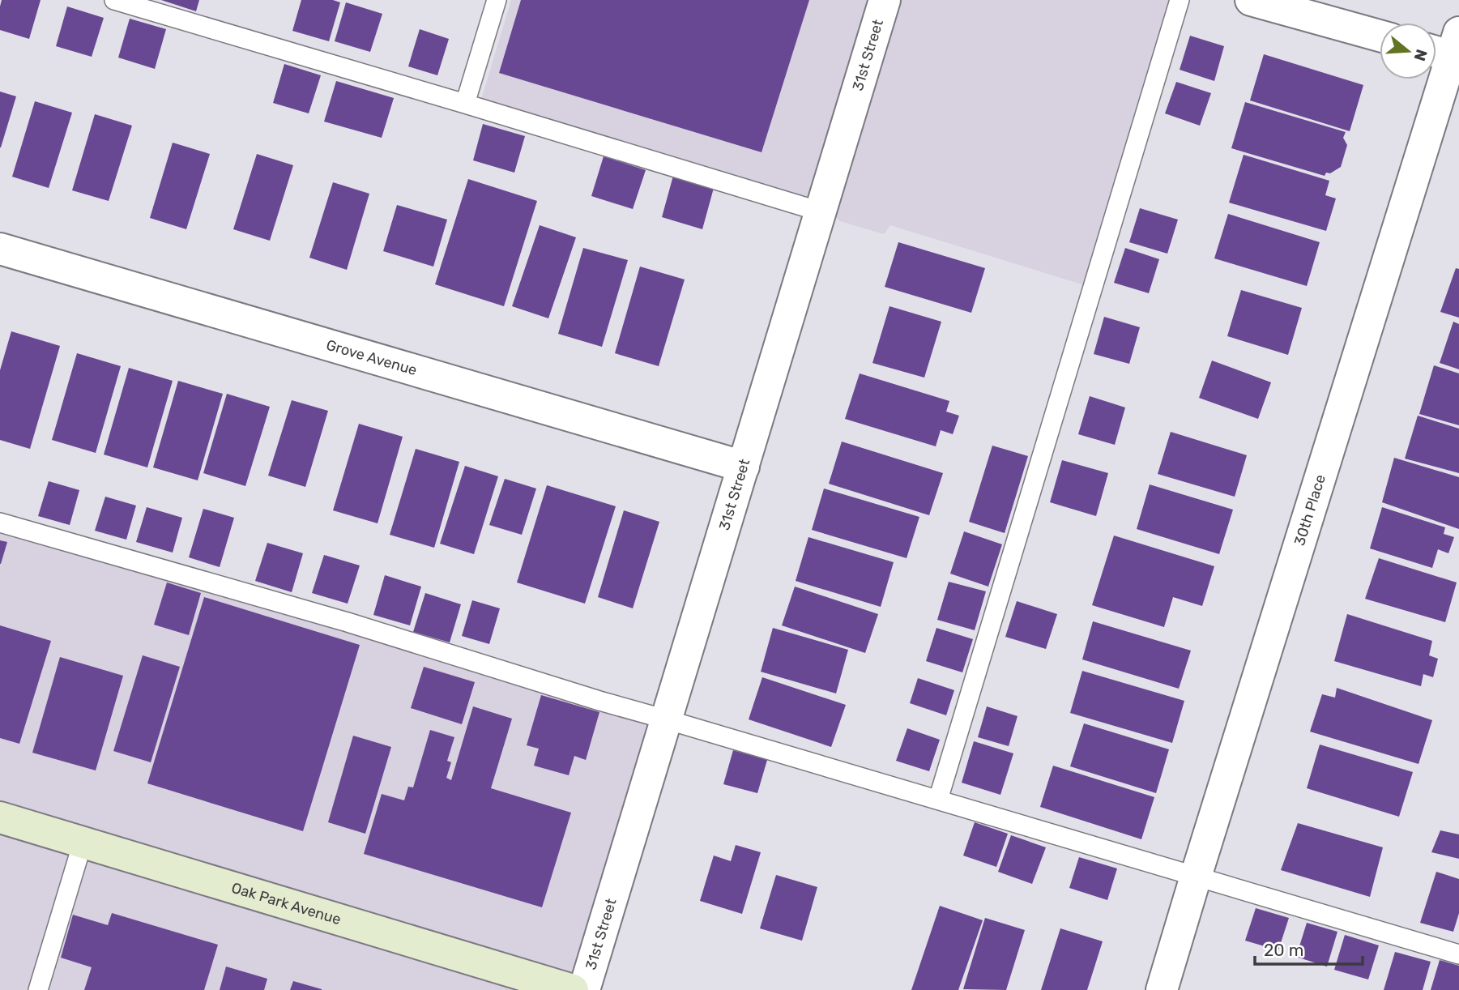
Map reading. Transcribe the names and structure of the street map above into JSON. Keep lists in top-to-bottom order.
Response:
{
  "streets": {
    "street": [
      "31st Street",
      "Grove Avenue",
      "30th Place",
      "Oak Park Avenue"
    ]
  },
  "crossings": [
    ["31st Street", "Grove Avenue"]
  ],
  "scale_bar": "20 m",
  "north": "right"
}
